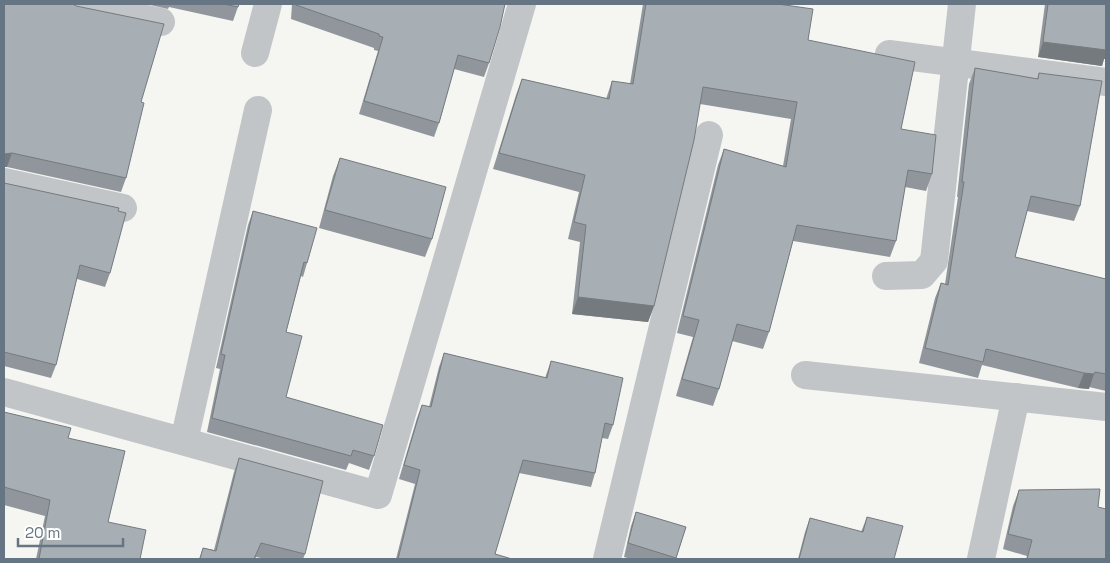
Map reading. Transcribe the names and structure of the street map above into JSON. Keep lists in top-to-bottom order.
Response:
{
  "scale_bar": "20 m"
}
